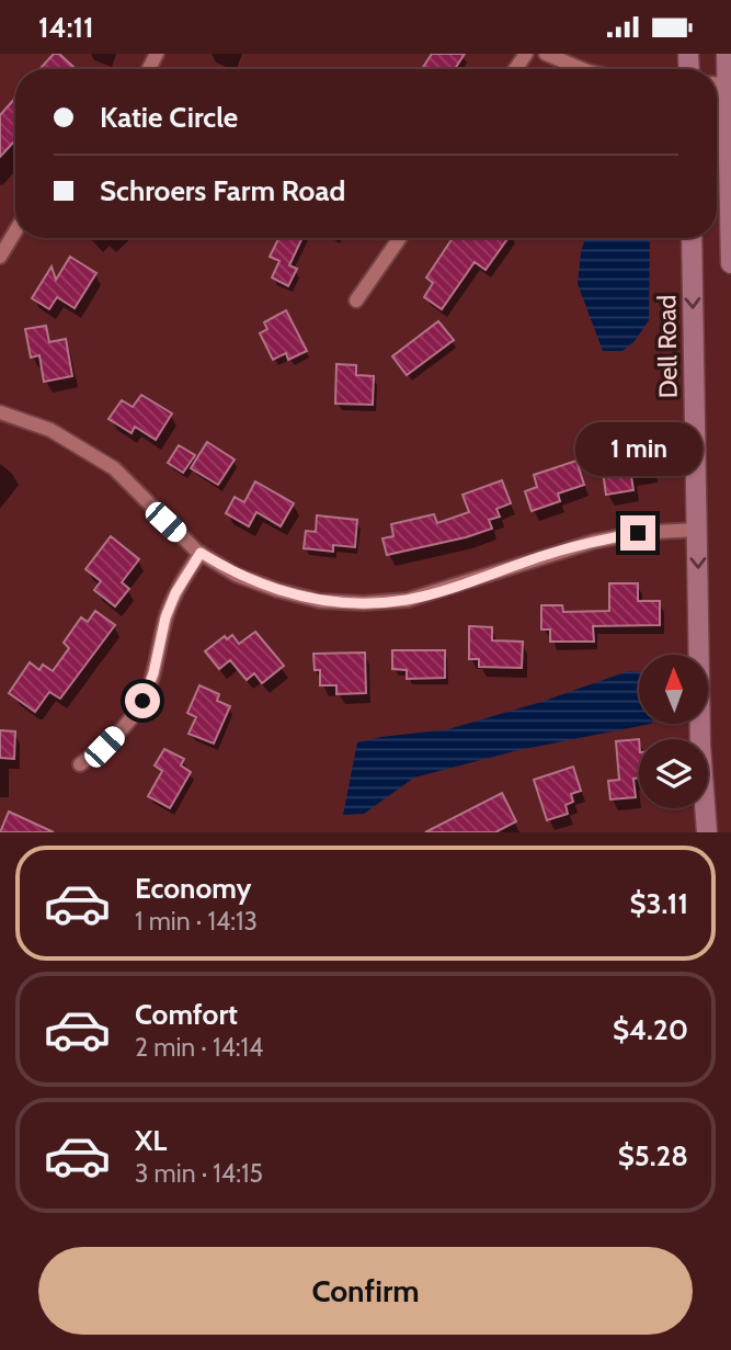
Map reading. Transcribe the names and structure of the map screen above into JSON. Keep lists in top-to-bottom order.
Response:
{
  "streets": {
    "main road": ["Dell Road"]
  },
  "one_way": ["Dell Road"],
  "north": "top",
  "page": {
    "status": "14:11",
    "banner": ["Katie Circle", "Schroers Farm Road"],
    "bubble": "1 min",
    "list": [
      {
        "name": "Economy",
        "note": "1 min · 14:13",
        "value": "$3.11"
      },
      {
        "name": "Comfort",
        "note": "2 min · 14:14",
        "value": "$4.20"
      },
      {
        "name": "XL",
        "note": "3 min · 14:15",
        "value": "$5.28"
      }
    ],
    "buttons": "Confirm"
  }
}
